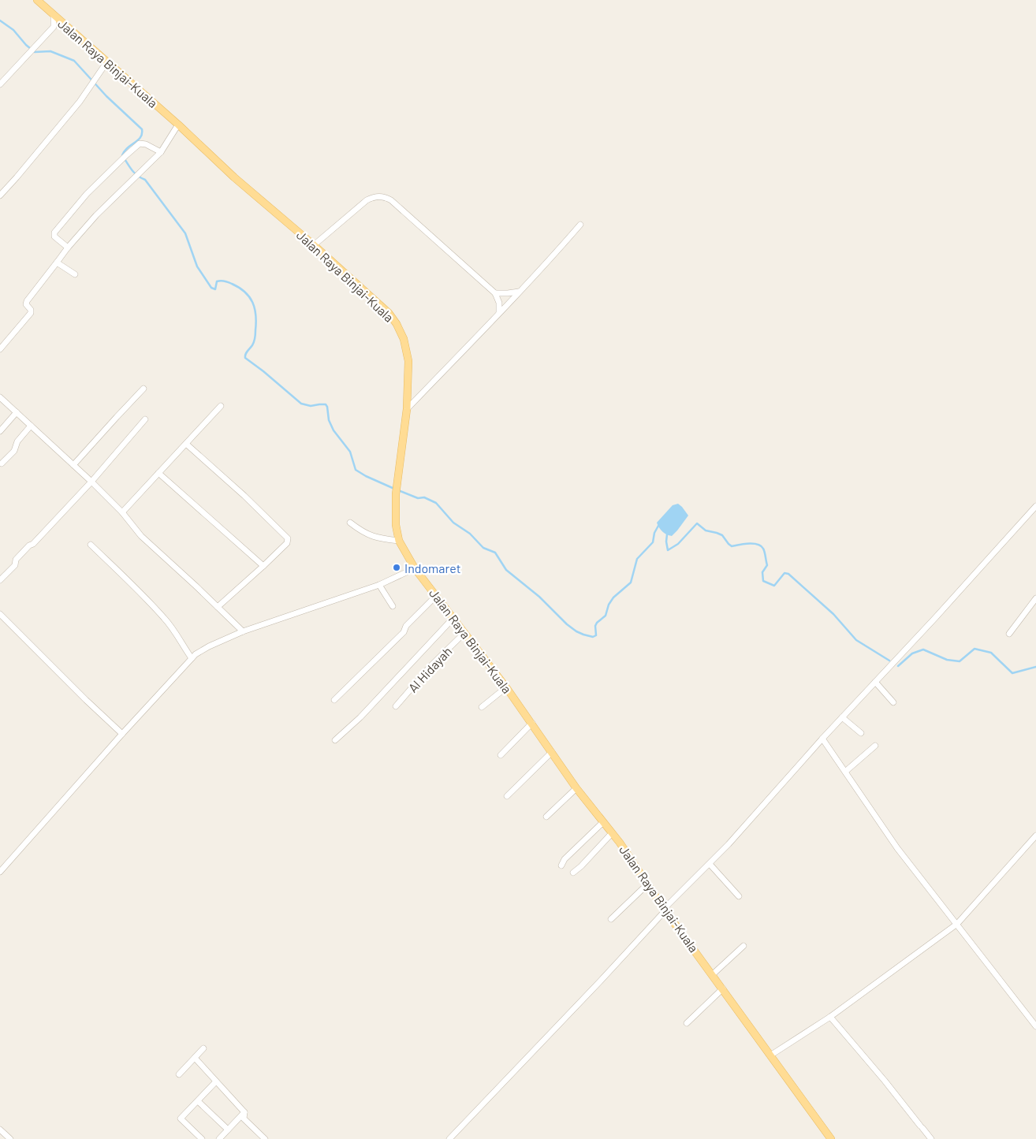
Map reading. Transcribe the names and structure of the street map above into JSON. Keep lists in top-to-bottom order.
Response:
{
  "streets": {
    "main road": ["Jalan Raya Binjai-Kuala"],
    "street": ["Al Hidayah"]
  },
  "crossings": [
    ["Jalan Raya Binjai-Kuala", "Al Hidayah"]
  ],
  "places": ["Indomaret"]
}
